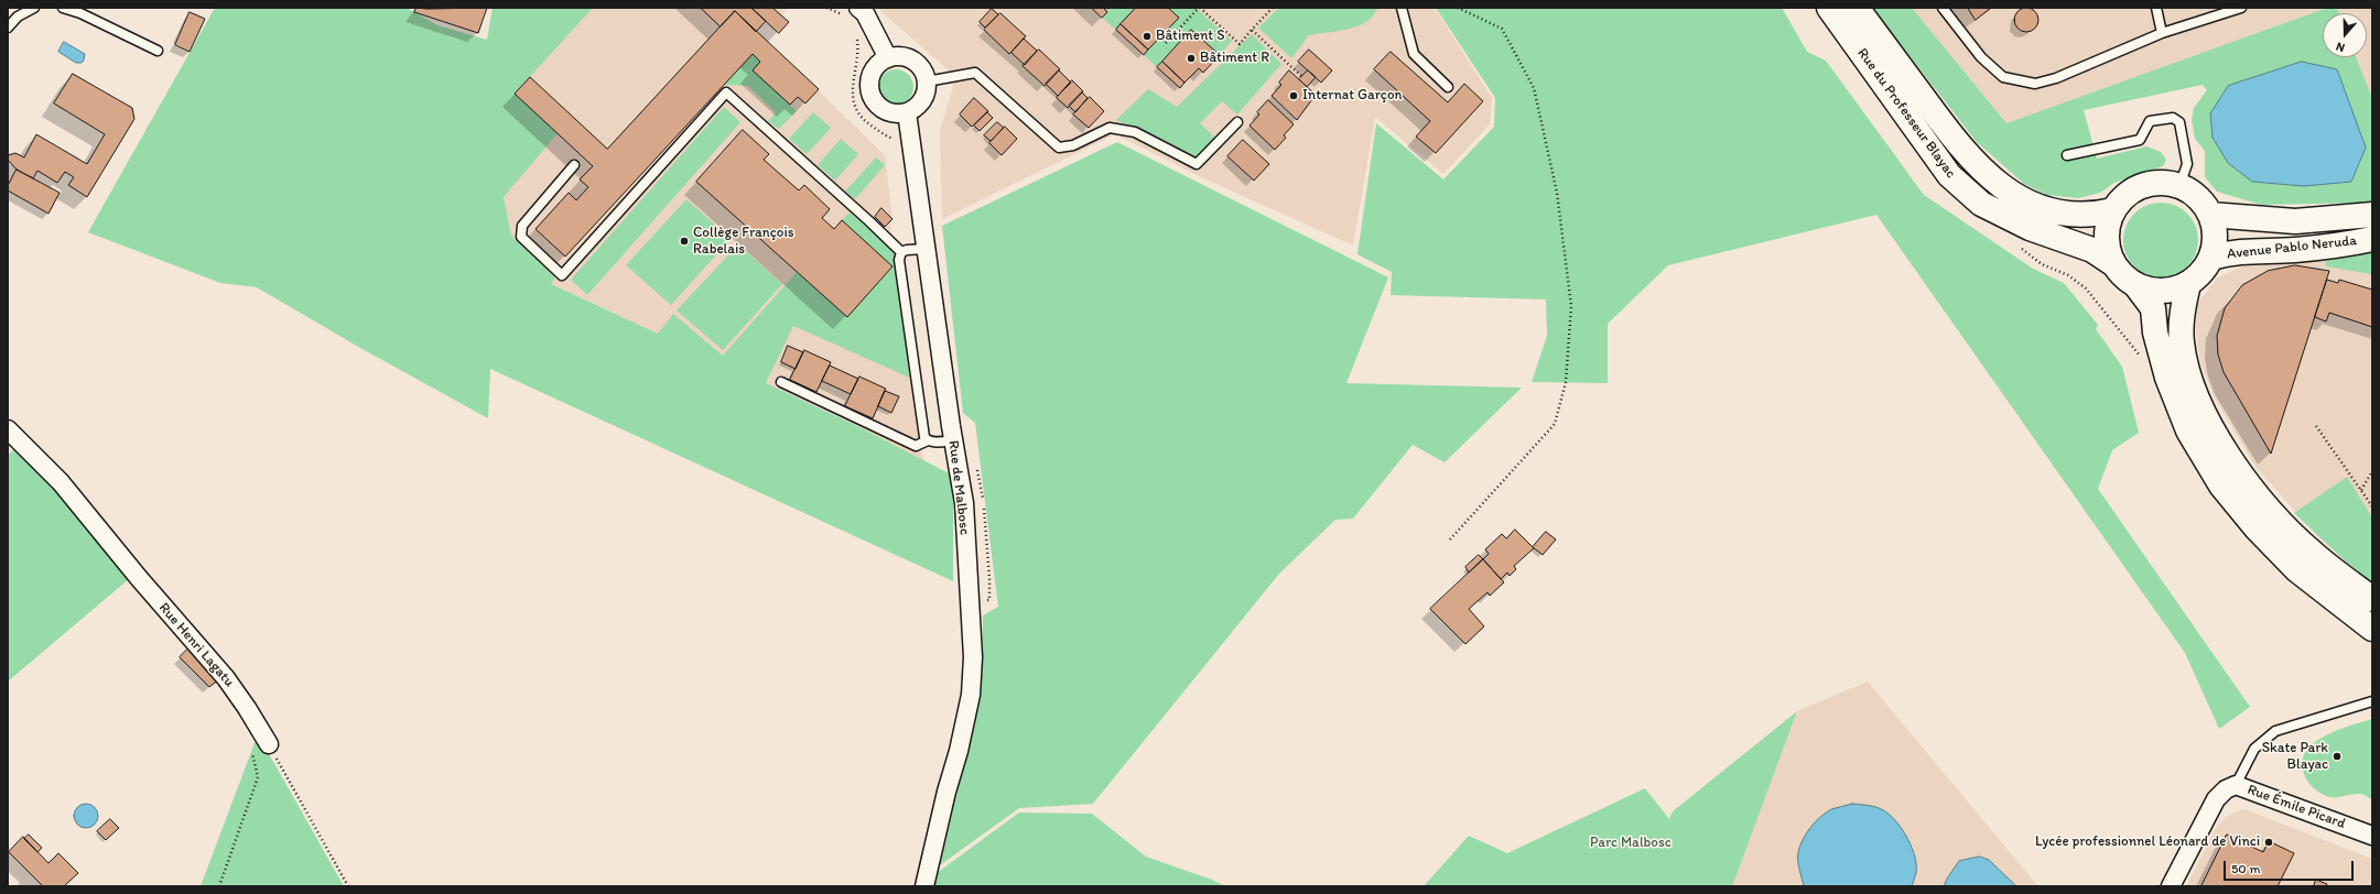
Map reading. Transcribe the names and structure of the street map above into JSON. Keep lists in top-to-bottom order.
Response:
{
  "streets": {
    "main road": ["Rue du Professeur Blayac", "Avenue Pablo Neruda"],
    "street": ["Rue de Malbosc", "Rue Henri Lagatu", "Rue Émile Picard"]
  },
  "crossings": [
    ["Rue du Professeur Blayac", "Avenue Pablo Neruda"]
  ],
  "parks": ["Parc Malbosc"],
  "places": [
    "Bâtiment S",
    "Bâtiment R",
    "Internat Garçon",
    "Collège François Rabelais",
    "Skate Park Blayac",
    "Lycée professionnel Léonard de Vinci"
  ],
  "scale_bar": "50 m",
  "north": "bottom"
}
